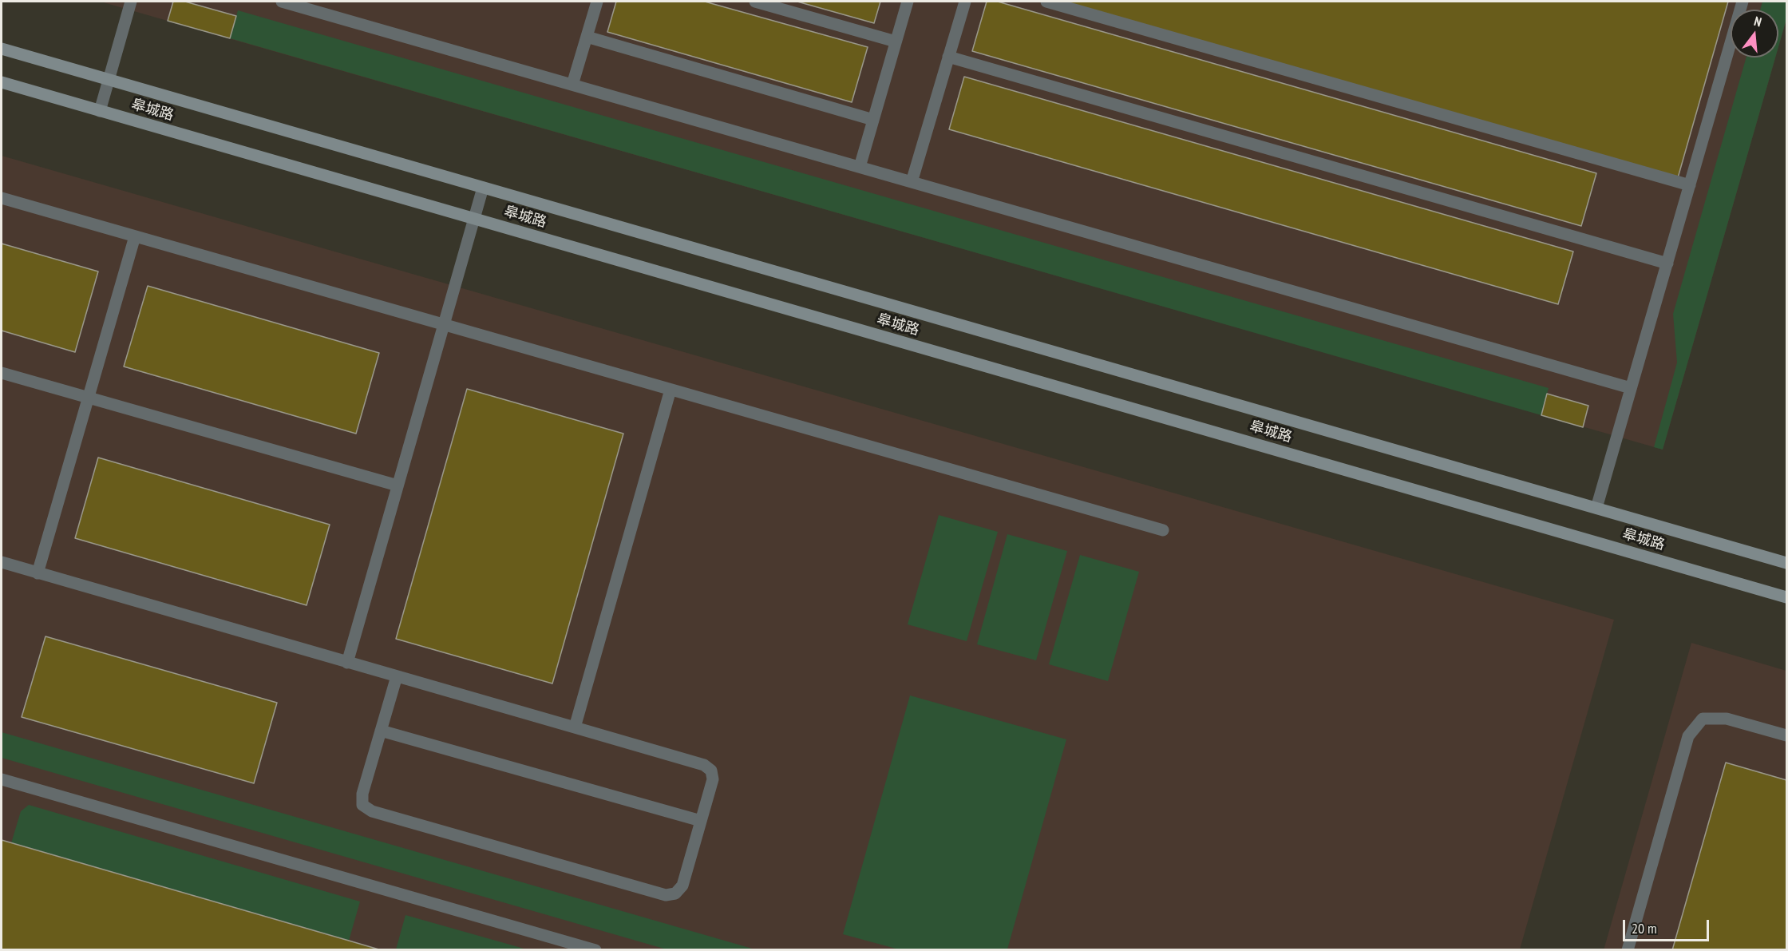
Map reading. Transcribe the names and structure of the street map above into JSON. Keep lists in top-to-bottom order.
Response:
{
  "streets": {
    "main road": ["皋城路"]
  },
  "scale_bar": "20 m",
  "north": "top"
}
